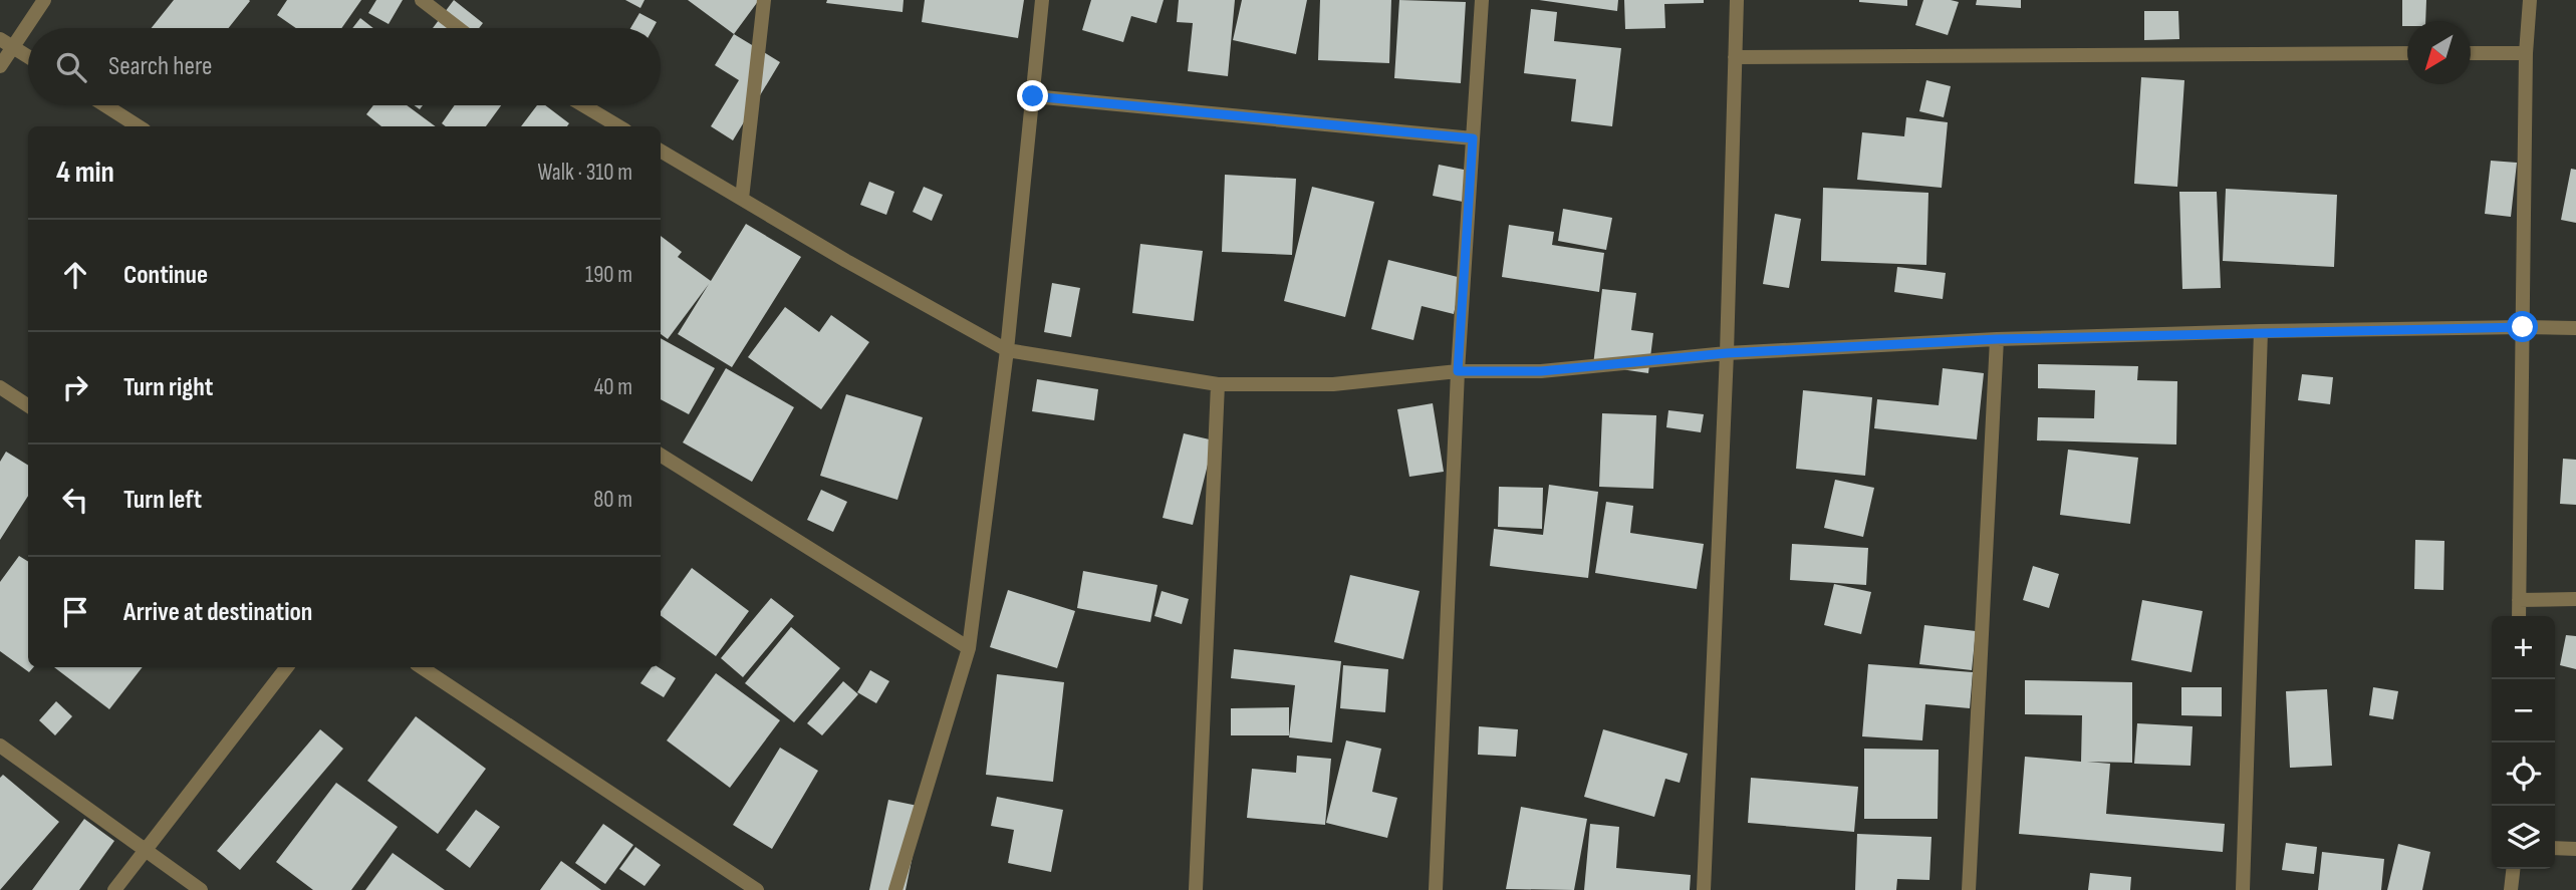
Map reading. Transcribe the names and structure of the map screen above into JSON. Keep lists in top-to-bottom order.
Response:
{
  "north": "bottom left",
  "page": {
    "search": "Search here",
    "heading": ["4 min", "Walk · 310 m"],
    "list": [
      ["Continue", "190 m"],
      ["Turn right", "40 m"],
      ["Turn left", "80 m"],
      "Arrive at destination"
    ],
    "map_buttons": ["+", "−"]
  }
}
